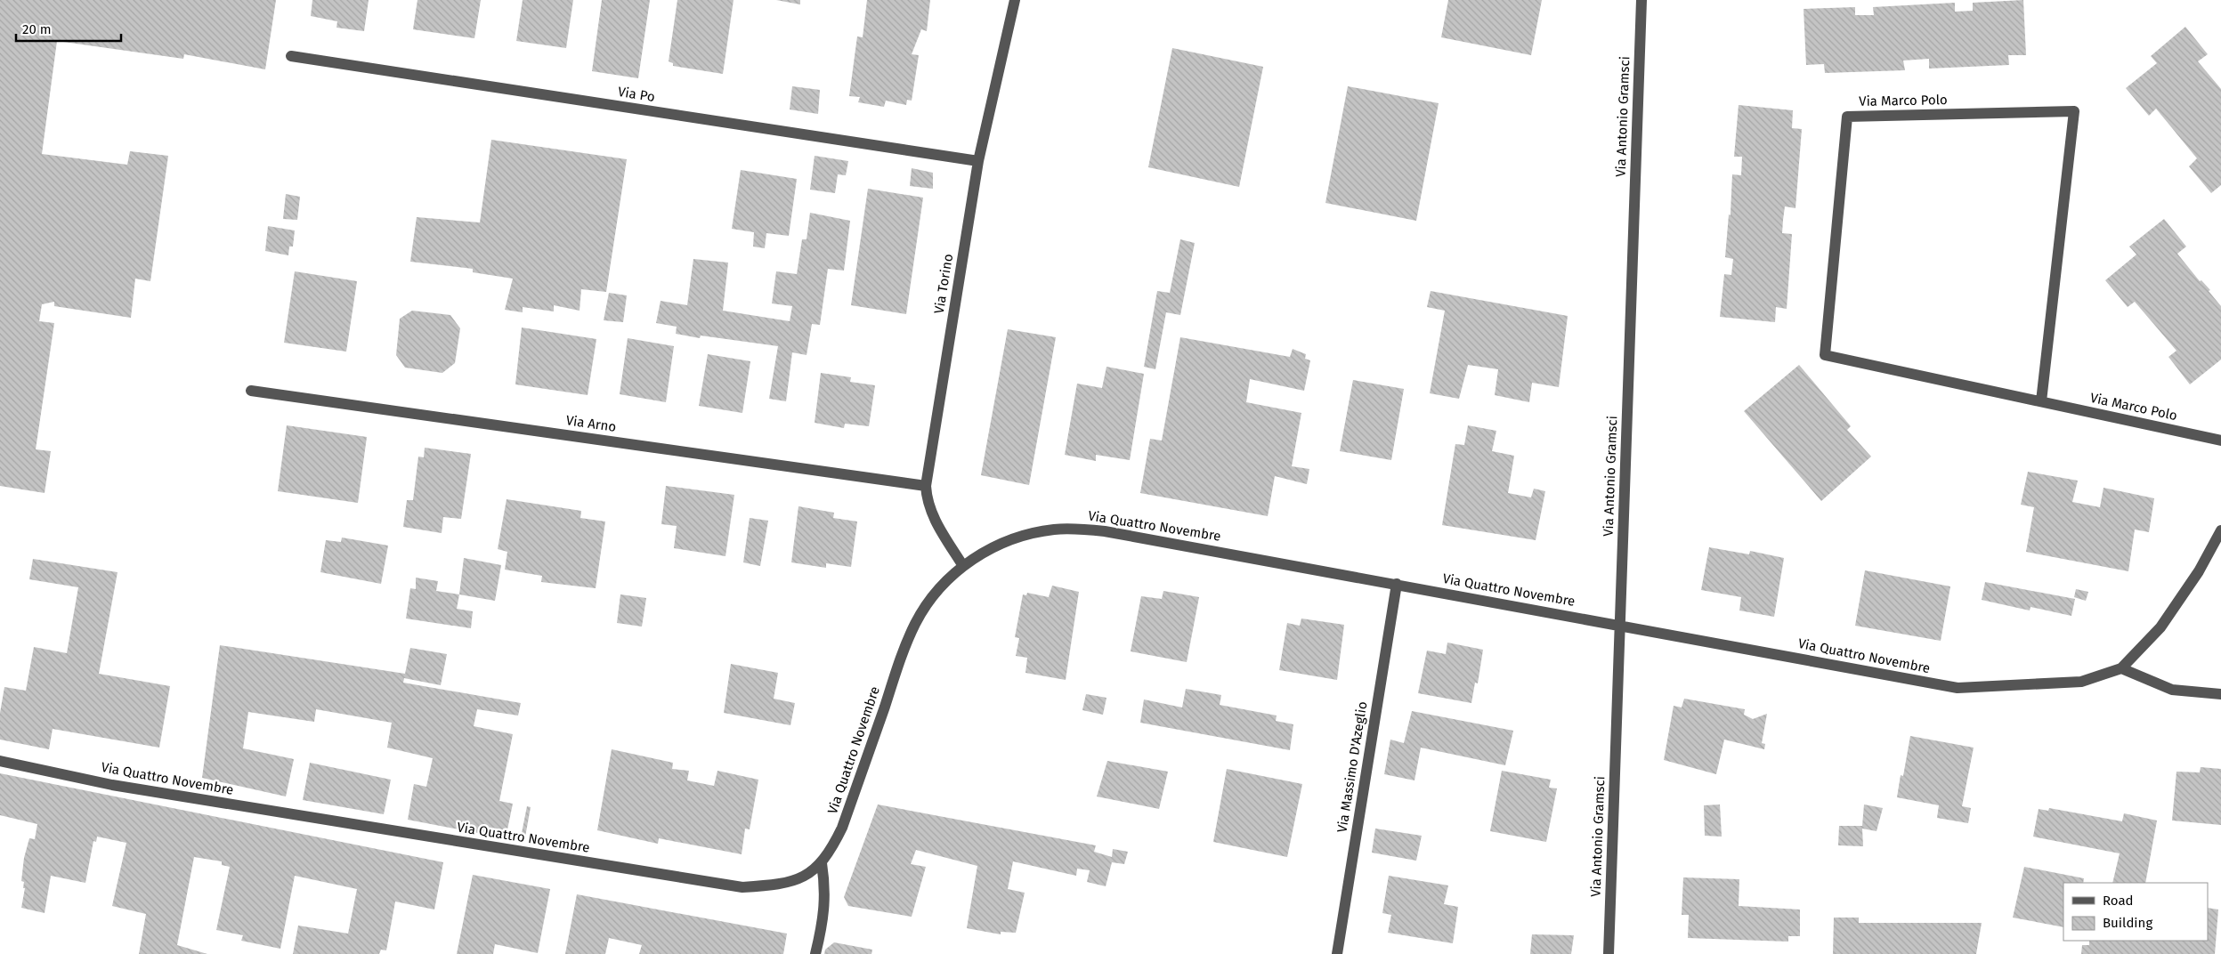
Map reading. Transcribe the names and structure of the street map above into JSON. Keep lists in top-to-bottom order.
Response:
{
  "streets": {
    "street": [
      "Via Po",
      "Via Marco Polo",
      "Via Antonio Gramsci",
      "Via Torino",
      "Via Arno",
      "Via Quattro Novembre",
      "Via Massimo D'Azeglio"
    ]
  },
  "crossings": [
    ["Via Po", "Via Torino"],
    ["Via Antonio Gramsci", "Via Quattro Novembre"],
    ["Via Torino", "Via Arno"],
    ["Via Torino", "Via Quattro Novembre"],
    ["Via Quattro Novembre", "Via Massimo D'Azeglio"]
  ],
  "legend": ["Road", "Building"],
  "scale_bar": "20 m"
}
